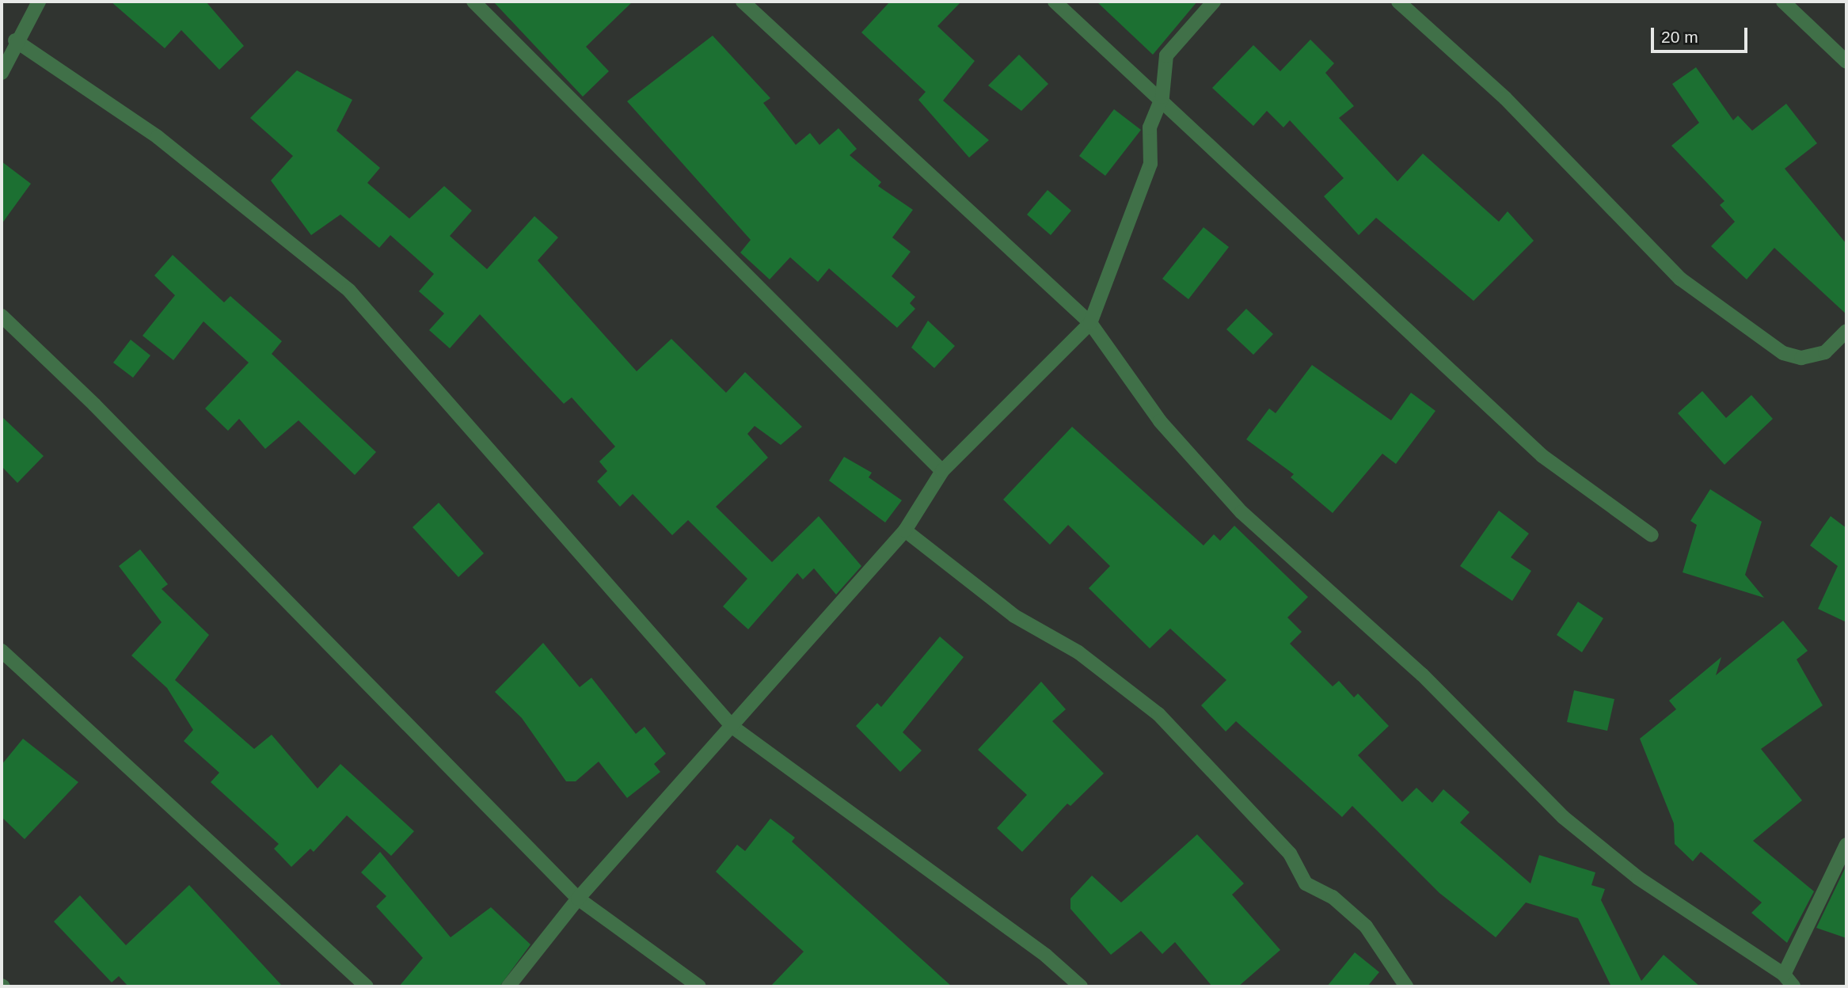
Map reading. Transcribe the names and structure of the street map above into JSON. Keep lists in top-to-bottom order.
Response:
{
  "scale_bar": "20 m"
}
